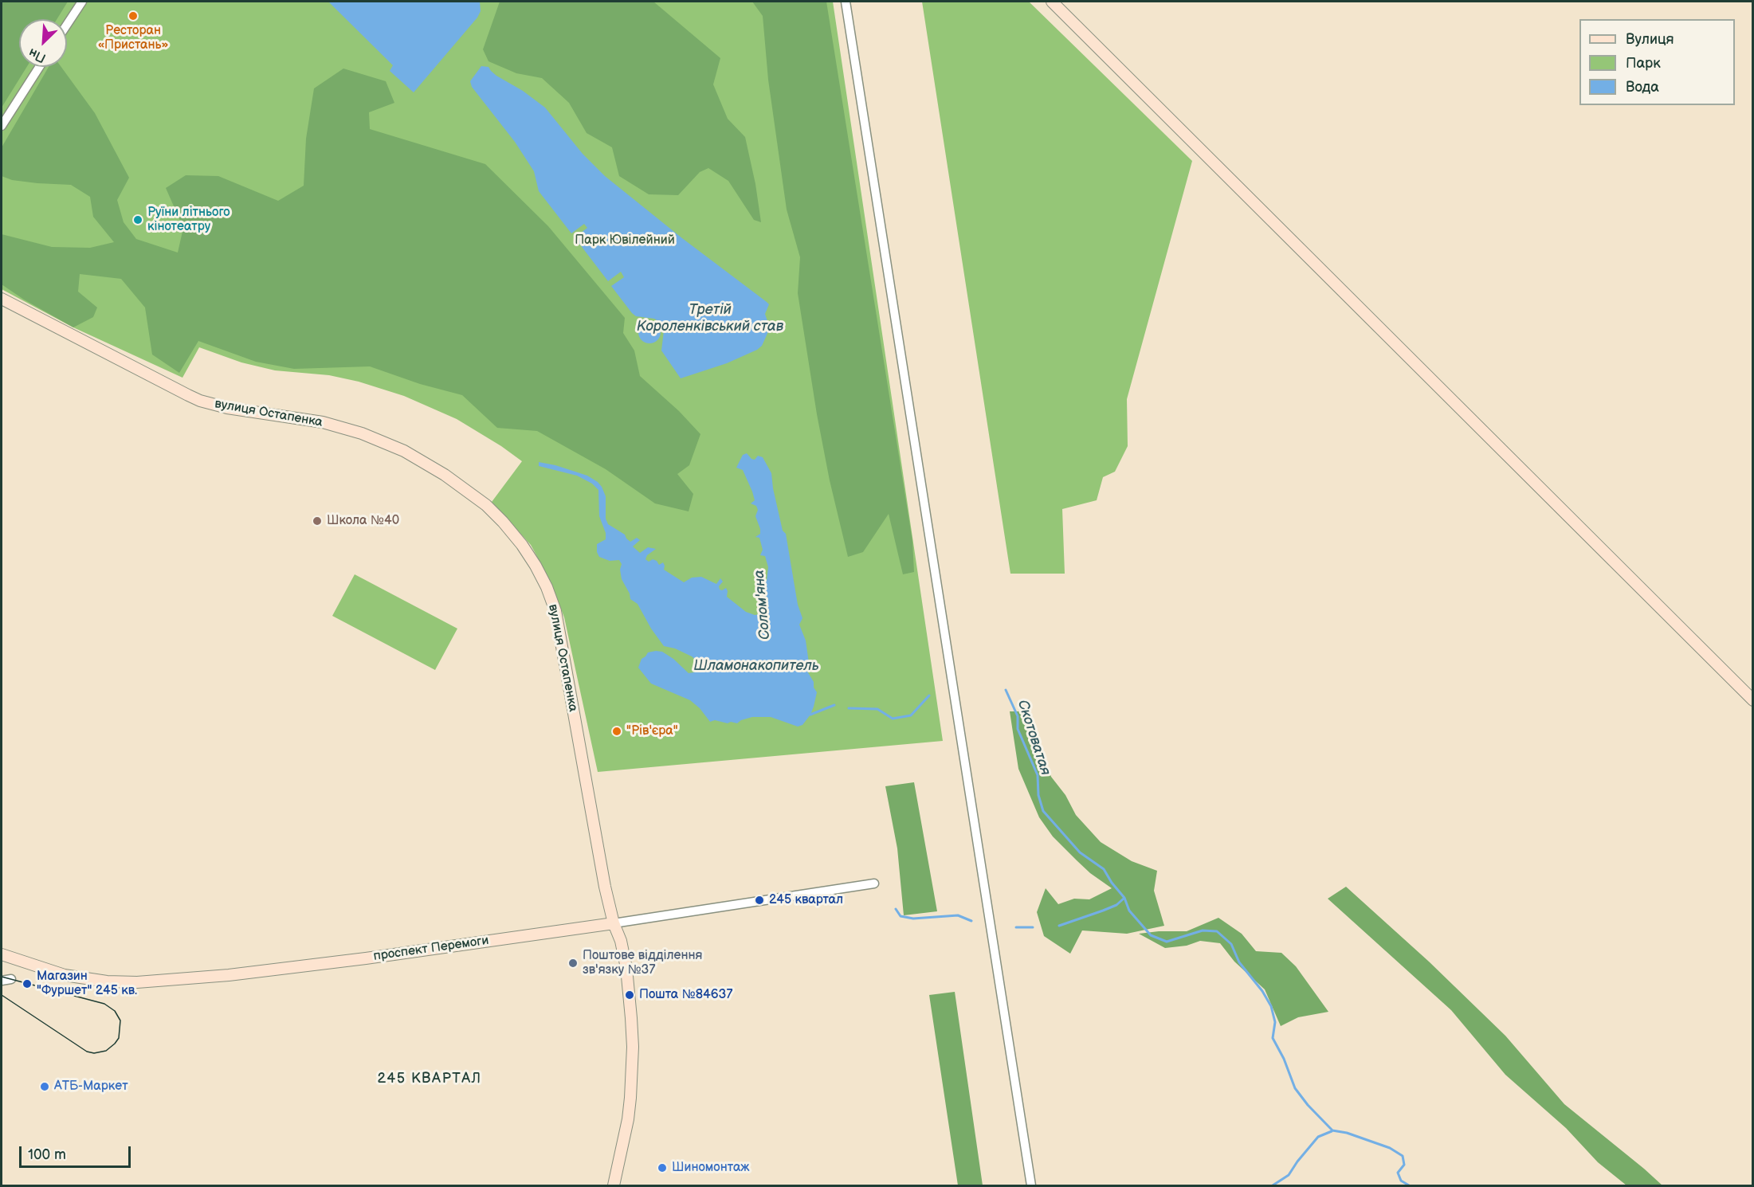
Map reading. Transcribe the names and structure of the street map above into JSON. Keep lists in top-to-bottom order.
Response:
{
  "streets": {
    "street": ["вулиця Остапенка", "проспект Перемоги"]
  },
  "crossings": [
    ["вулиця Остапенка", "проспект Перемоги"]
  ],
  "districts": ["245 КВАРТАЛ"],
  "water": [
    "Третій Короленківський став",
    "Солом'яна",
    "Шламонакопитель",
    "Скотоватая"
  ],
  "parks": ["Парк Ювілейний"],
  "places": [
    "Ресторан «Пристань»",
    "Руїни літнього кінотеатру",
    "Школа №40",
    "\"Рів'єра\"",
    "245 квартал",
    "Поштове відділення зв'язку №37",
    "Магазин \"Фуршет\" 245 кв.",
    "Пошта №84637",
    "АТБ-Маркет",
    "Шиномонтаж"
  ],
  "legend": ["Вулиця", "Парк", "Вода"],
  "scale_bar": "100 m",
  "north": "bottom left"
}
